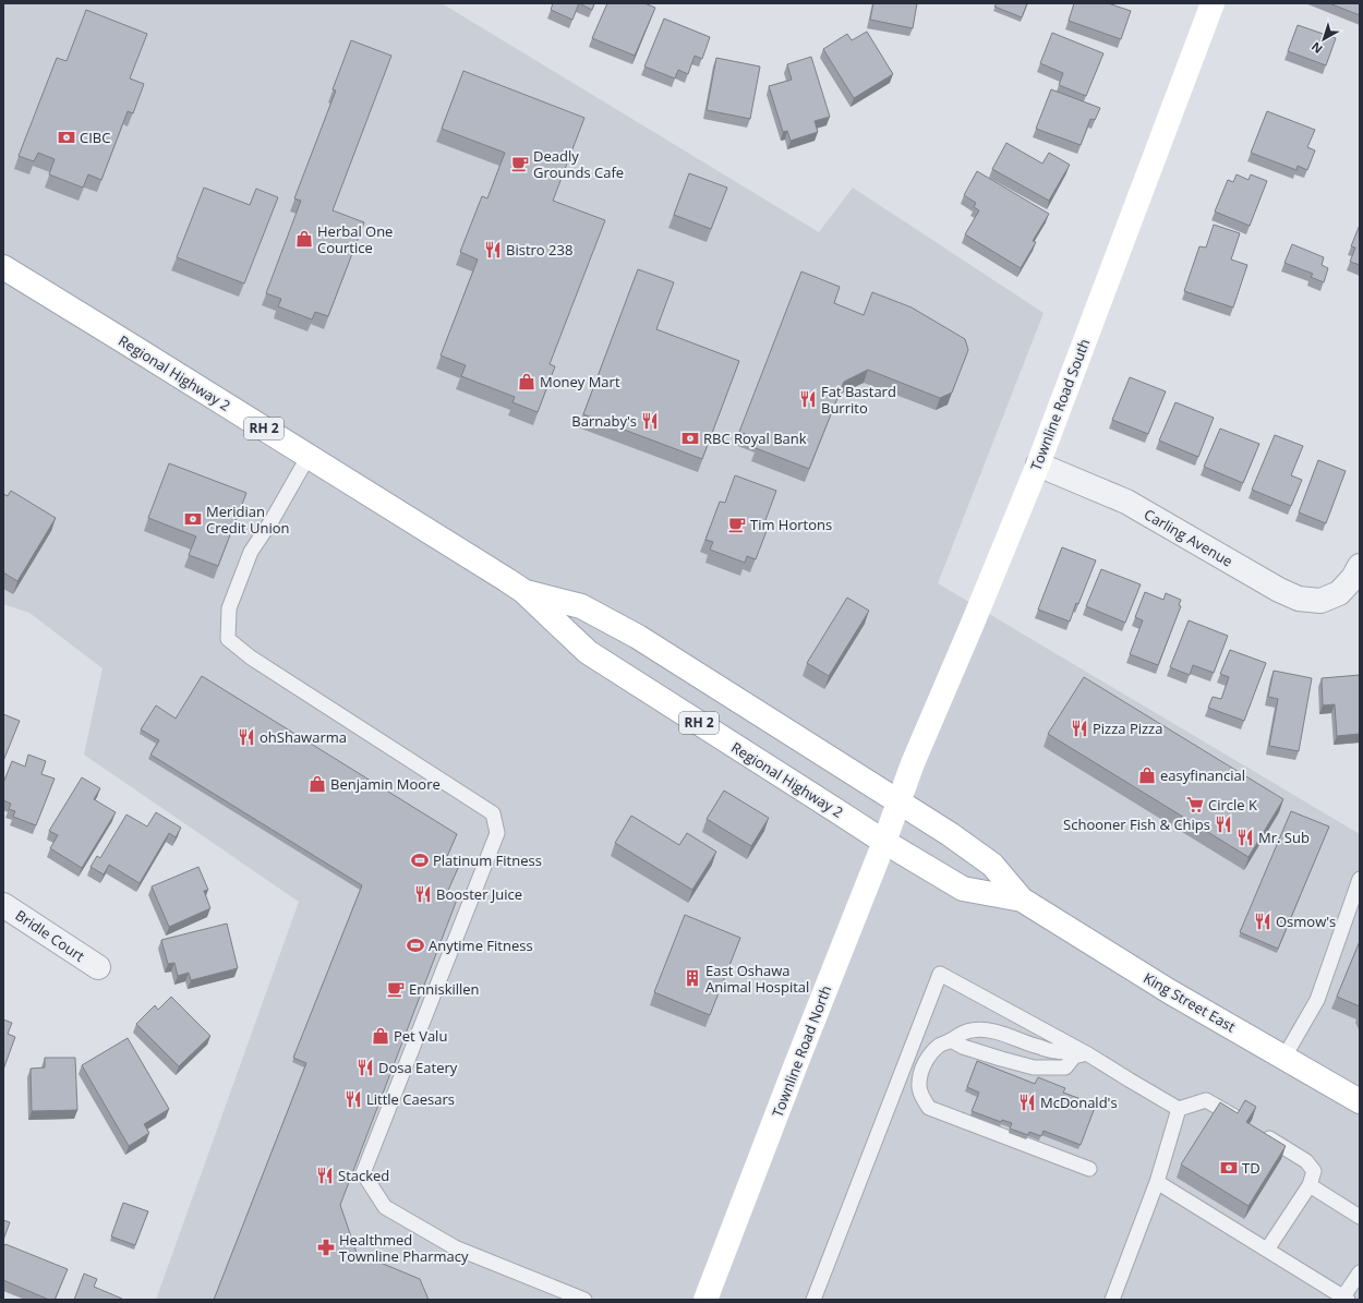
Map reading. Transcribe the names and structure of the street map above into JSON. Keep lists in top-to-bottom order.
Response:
{
  "streets": {
    "main road": [
      "Regional Highway 2",
      "Townline Road South",
      "RH 2",
      "King Street East",
      "Townline Road North"
    ],
    "street": ["Carling Avenue", "Bridle Court"]
  },
  "crossings": [
    ["Regional Highway 2", "Townline Road South"],
    ["Regional Highway 2", "King Street East"],
    ["Regional Highway 2", "Townline Road North"],
    ["Townline Road South", "Carling Avenue"],
    ["Townline Road South", "King Street East"],
    ["Townline Road South", "Townline Road North"],
    ["King Street East", "Townline Road North"]
  ],
  "places": {
    "bank": [
      "CIBC",
      "RBC Royal Bank",
      "Meridian Credit Union",
      "TD"
    ],
    "cafe": ["Deadly Grounds Cafe", "Tim Hortons", "Enniskillen"],
    "shop": [
      "Herbal One Courtice",
      "Money Mart",
      "easyfinancial",
      "Benjamin Moore",
      "Pet Valu"
    ],
    "restaurant": [
      "Bistro 238",
      "Fat Bastard Burrito",
      "Barnaby's",
      "Pizza Pizza",
      "ohShawarma",
      "Schooner Fish & Chips",
      "Mr. Sub",
      "Booster Juice",
      "Osmow's",
      "Dosa Eatery",
      "Little Caesars",
      "McDonald's",
      "Stacked"
    ],
    "supermarket": ["Circle K"],
    "sports": ["Platinum Fitness", "Anytime Fitness"],
    "building": ["East Oshawa Animal Hospital"],
    "pharmacy": ["Healthmed Townline Pharmacy"]
  },
  "north": "bottom left"
}
